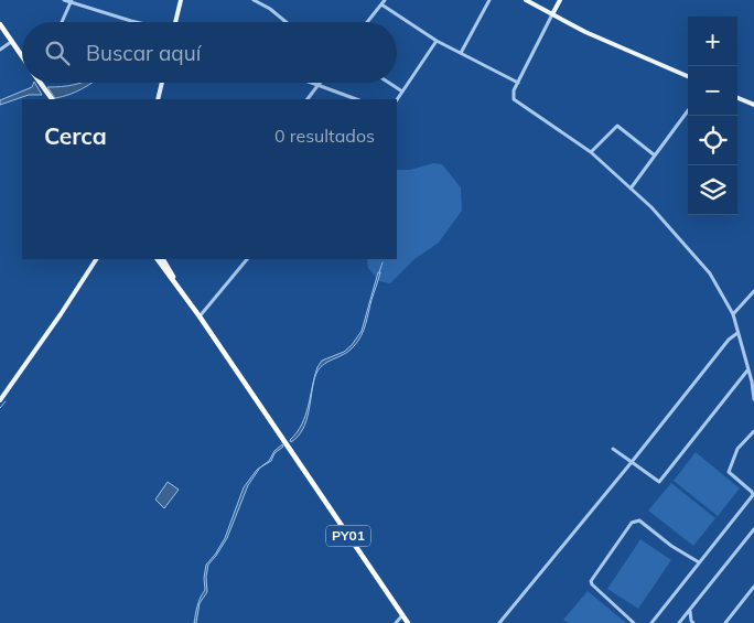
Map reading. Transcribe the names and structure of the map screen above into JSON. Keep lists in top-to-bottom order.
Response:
{
  "streets": {
    "highway": ["PY01"]
  },
  "page": {
    "map_buttons": ["+", "−"],
    "search": "Buscar aquí",
    "heading": ["Cerca", "0 resultados"]
  }
}
